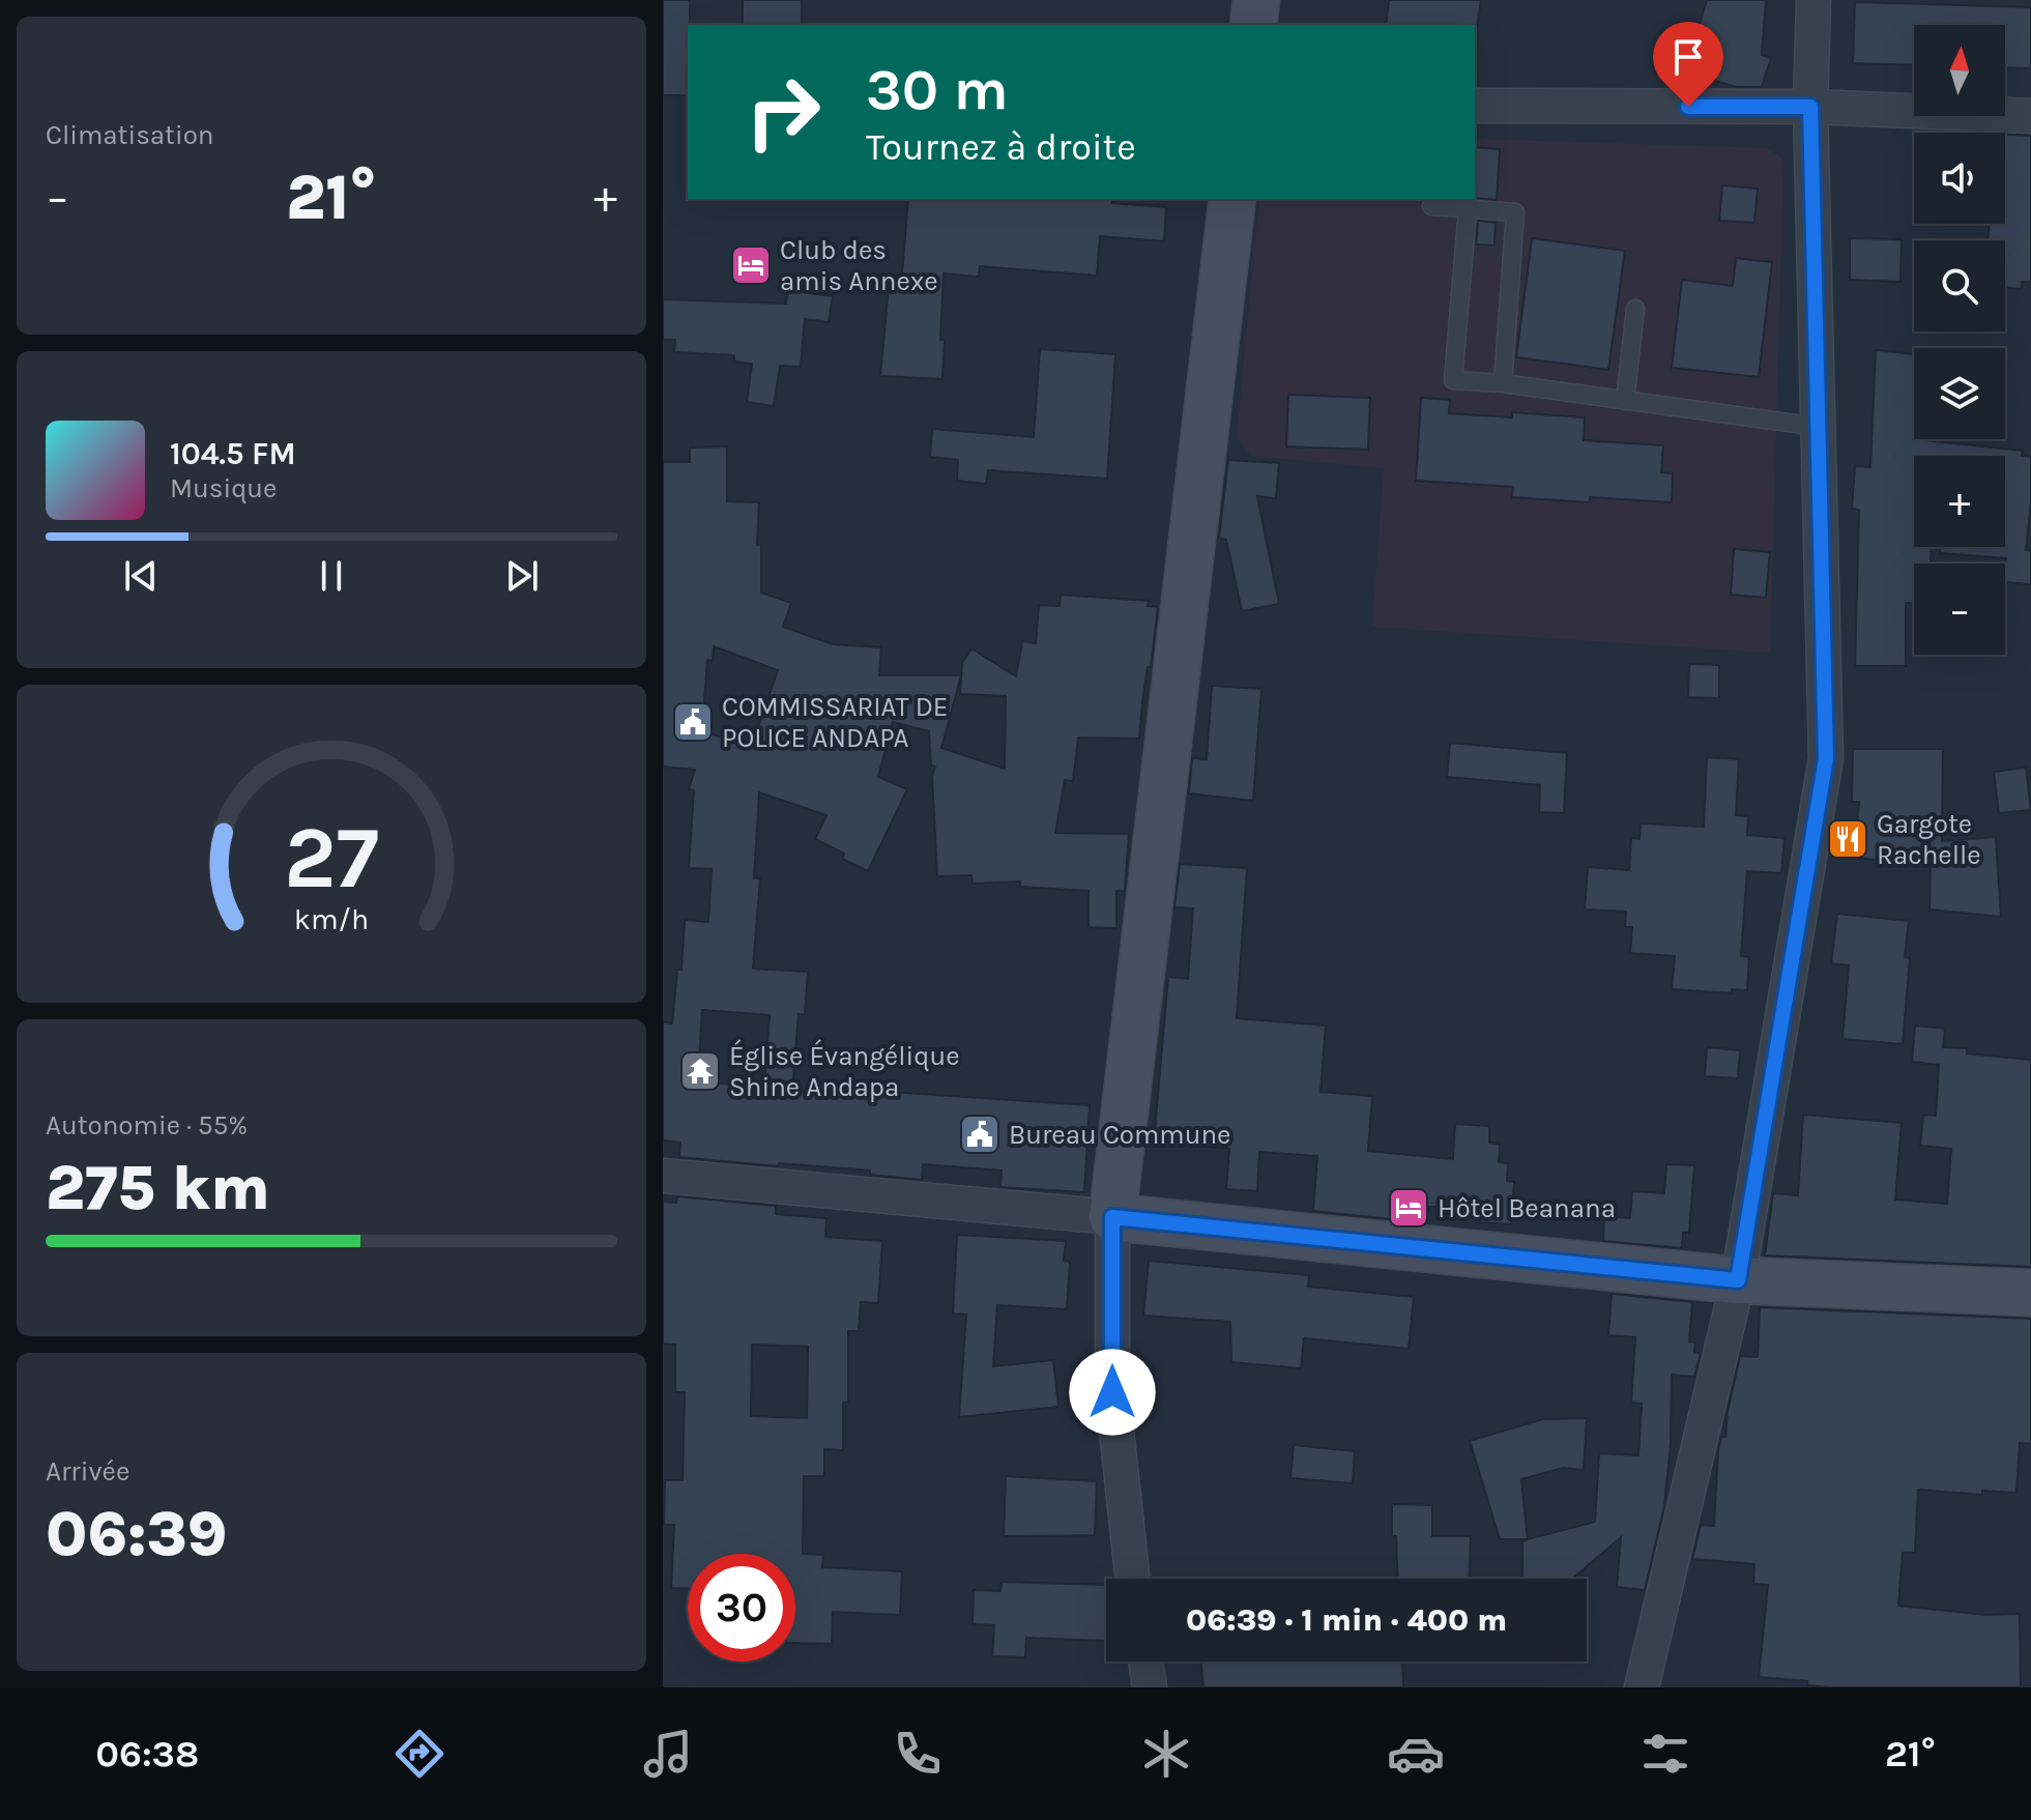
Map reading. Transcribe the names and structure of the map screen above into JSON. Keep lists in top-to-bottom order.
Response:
{
  "places": {
    "hotel": ["Club des amis Annexe", "Hôtel Beanana"],
    "public building": ["COMMISSARIAT DE POLICE ANDAPA", "Bureau Commune"],
    "restaurant": ["Gargote Rachelle"],
    "temple": ["Église Évangélique Shine Andapa"]
  },
  "north": "top",
  "page": {
    "tile": [
      "Climatisation",
      ["Autonomie · 55%", "275 km"],
      ["Arrivée", "06:39"]
    ],
    "map_buttons": ["+", "−"],
    "turn": ["30 m", "Tournez à droite"],
    "heat": ["−", "21°", "+"],
    "song": ["104.5 FM", "Musique"],
    "limit": "30",
    "trip": "06:39 · 1 min · 400 m",
    "tabs": ["06:38", "21°"],
    "gauge": ["27", "km/h"]
  }
}
